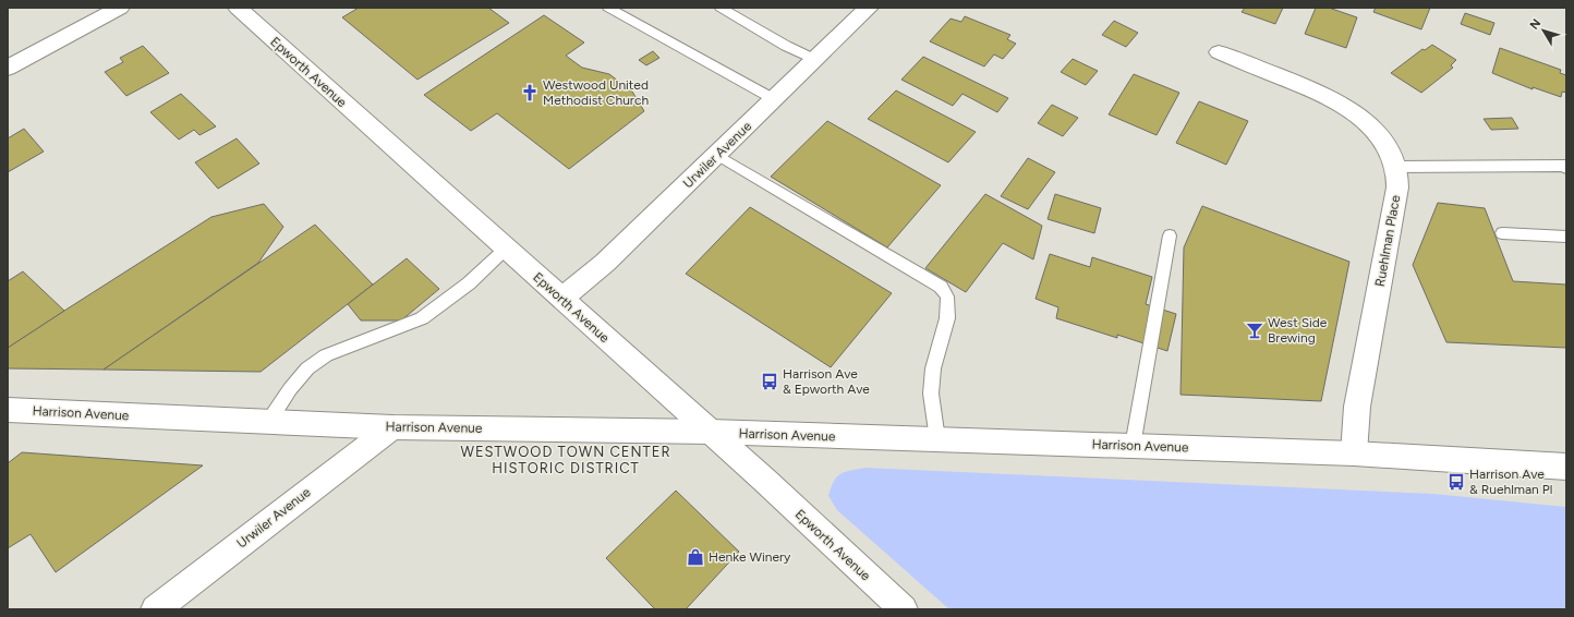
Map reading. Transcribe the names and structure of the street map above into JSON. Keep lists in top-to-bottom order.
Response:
{
  "streets": {
    "street": [
      "Epworth Avenue",
      "Urwiler Avenue",
      "Ruehlman Place",
      "Harrison Avenue"
    ]
  },
  "crossings": [
    ["Epworth Avenue", "Urwiler Avenue"],
    ["Epworth Avenue", "Harrison Avenue"],
    ["Urwiler Avenue", "Harrison Avenue"],
    ["Ruehlman Place", "Harrison Avenue"]
  ],
  "districts": ["WESTWOOD TOWN CENTER HISTORIC DISTRICT"],
  "places": {
    "church": ["Westwood United Methodist Church"],
    "bar": ["West Side Brewing"],
    "bus stop": ["Harrison Ave & Epworth Ave", "Harrison Ave & Ruehlman Pl"],
    "shop": ["Henke Winery"]
  },
  "north": "top left"
}
